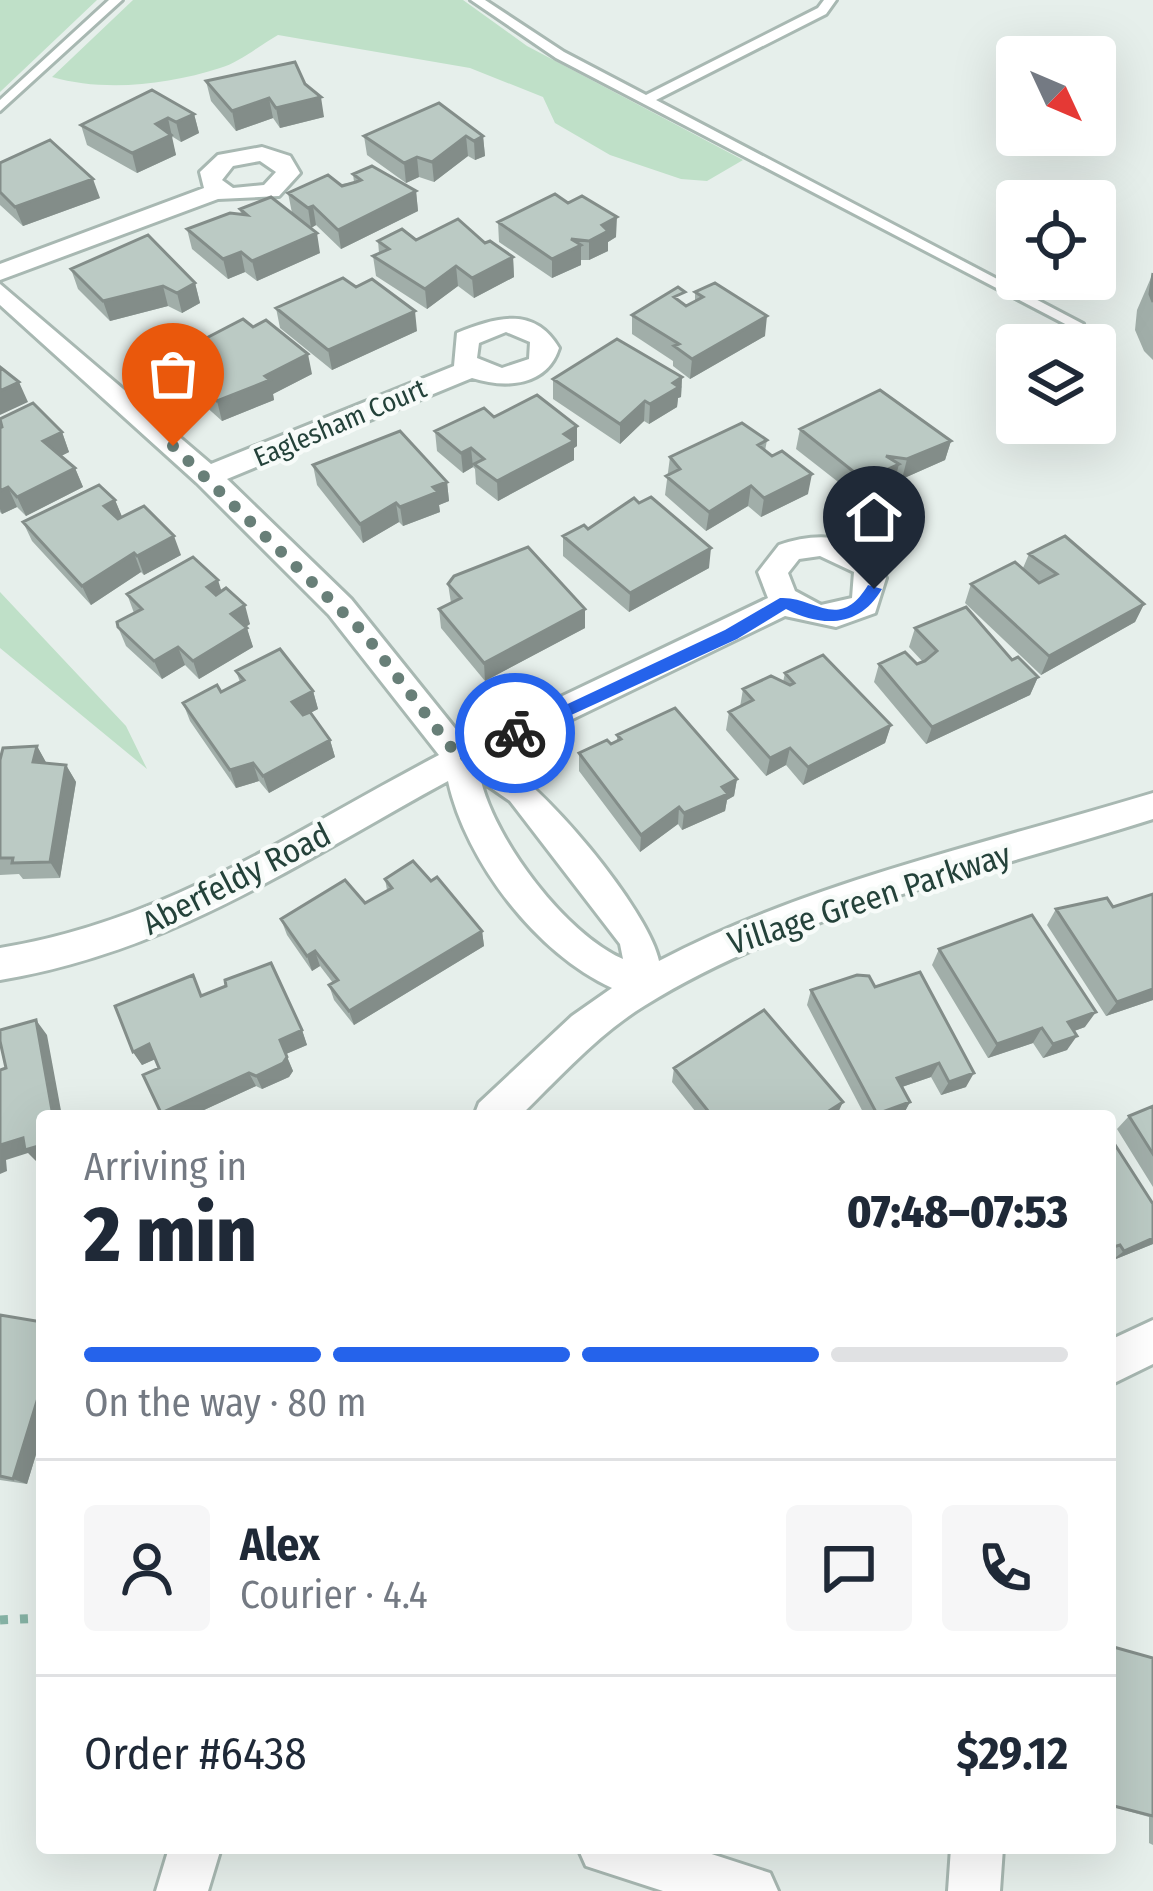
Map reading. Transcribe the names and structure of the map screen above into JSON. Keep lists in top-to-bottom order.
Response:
{
  "streets": {
    "street": ["Eaglesham Court", "Aberfeldy Road", "Village Green Parkway"]
  },
  "north": "bottom right",
  "page": {
    "heading": ["2 min", "Arriving in", "07:48–07:53"],
    "panel": [
      "Alex",
      "Courier · 4.4",
      "Order #6438",
      "$29.12"
    ],
    "bar": "On the way · 80 m"
  }
}
